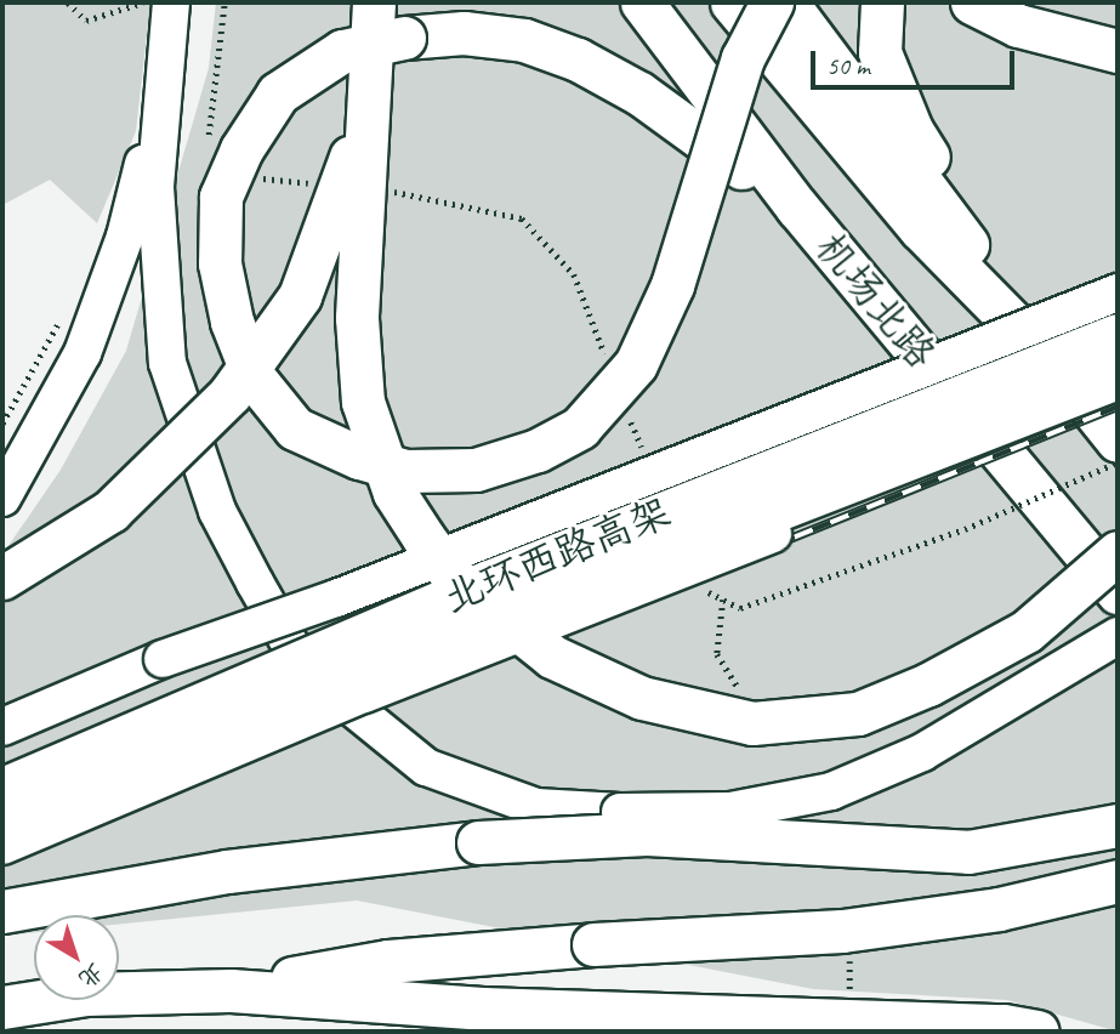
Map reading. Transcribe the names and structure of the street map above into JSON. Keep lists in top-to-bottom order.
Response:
{
  "streets": {
    "highway": ["机场北路", "北环西路高架"]
  },
  "scale_bar": "50 m",
  "north": "bottom right"
}
